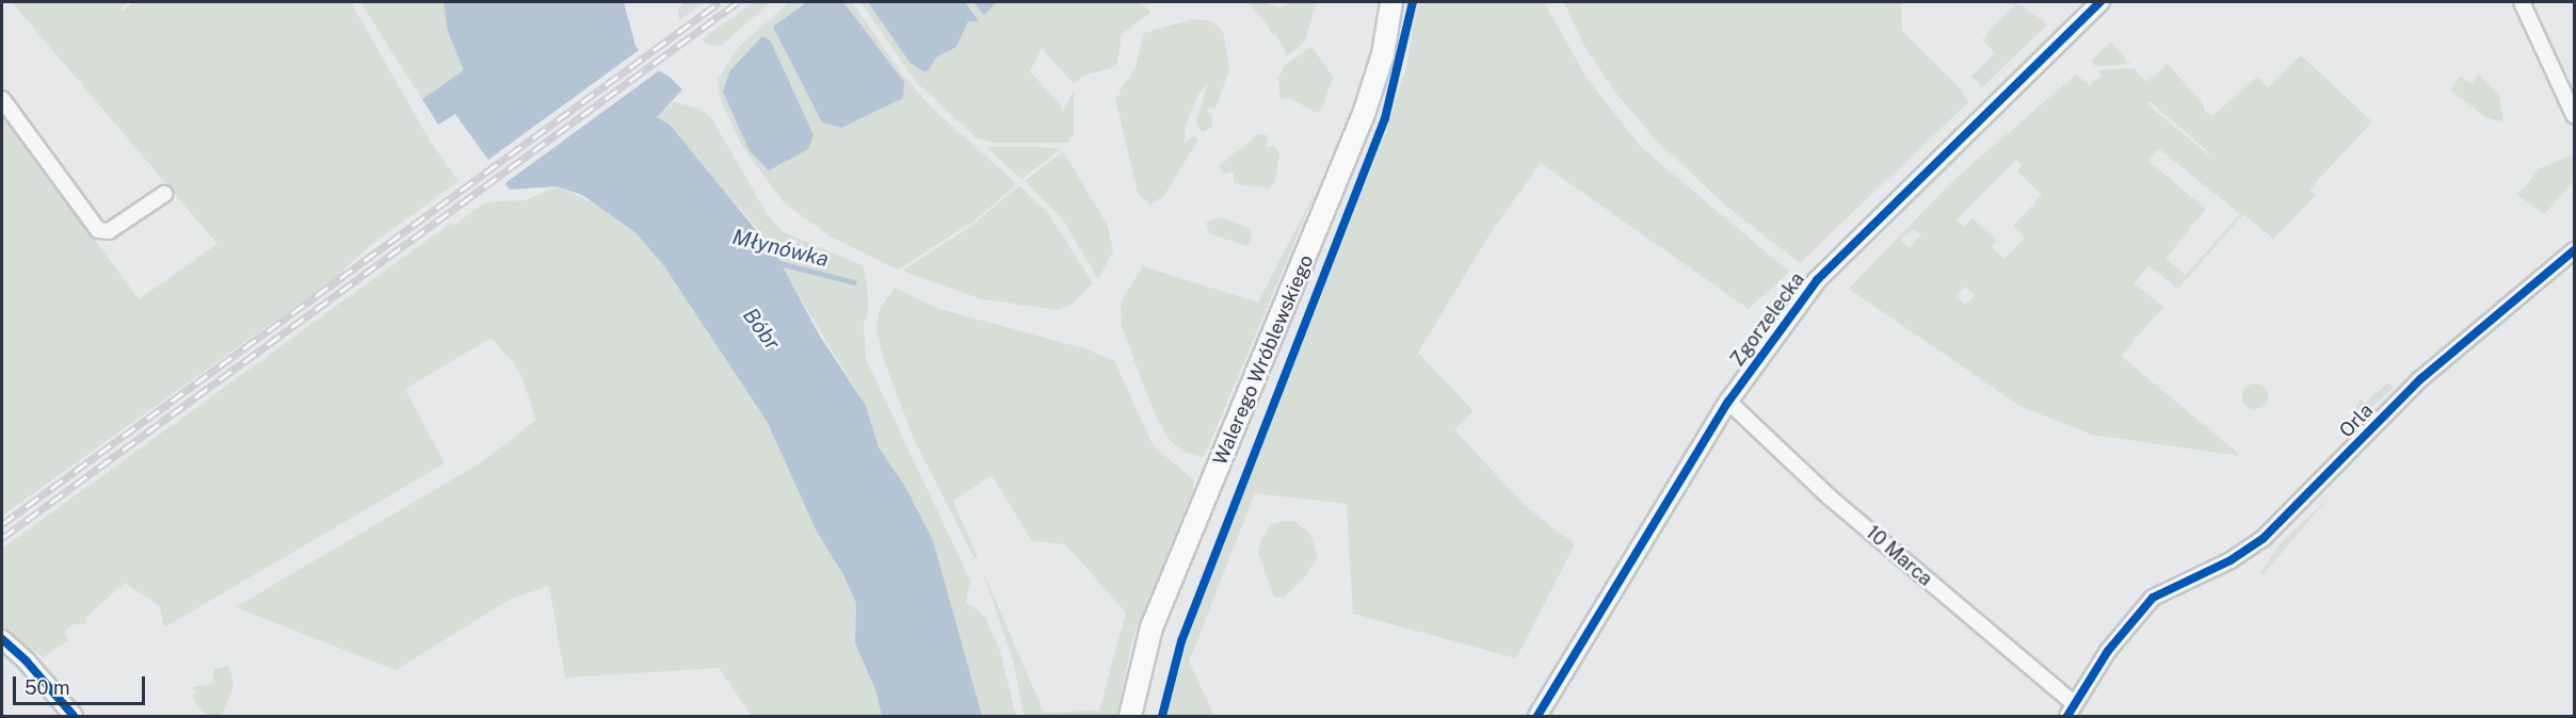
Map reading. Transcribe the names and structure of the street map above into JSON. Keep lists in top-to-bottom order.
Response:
{
  "streets": {
    "main road": ["Walerego Wróblewskiego"],
    "street": ["Zgorzelecka", "Orla", "10 Marca"]
  },
  "crossings": [
    ["Zgorzelecka", "10 Marca"],
    ["Orla", "10 Marca"]
  ],
  "water": ["Młynówka", "Bóbr"],
  "scale_bar": "50 m"
}
